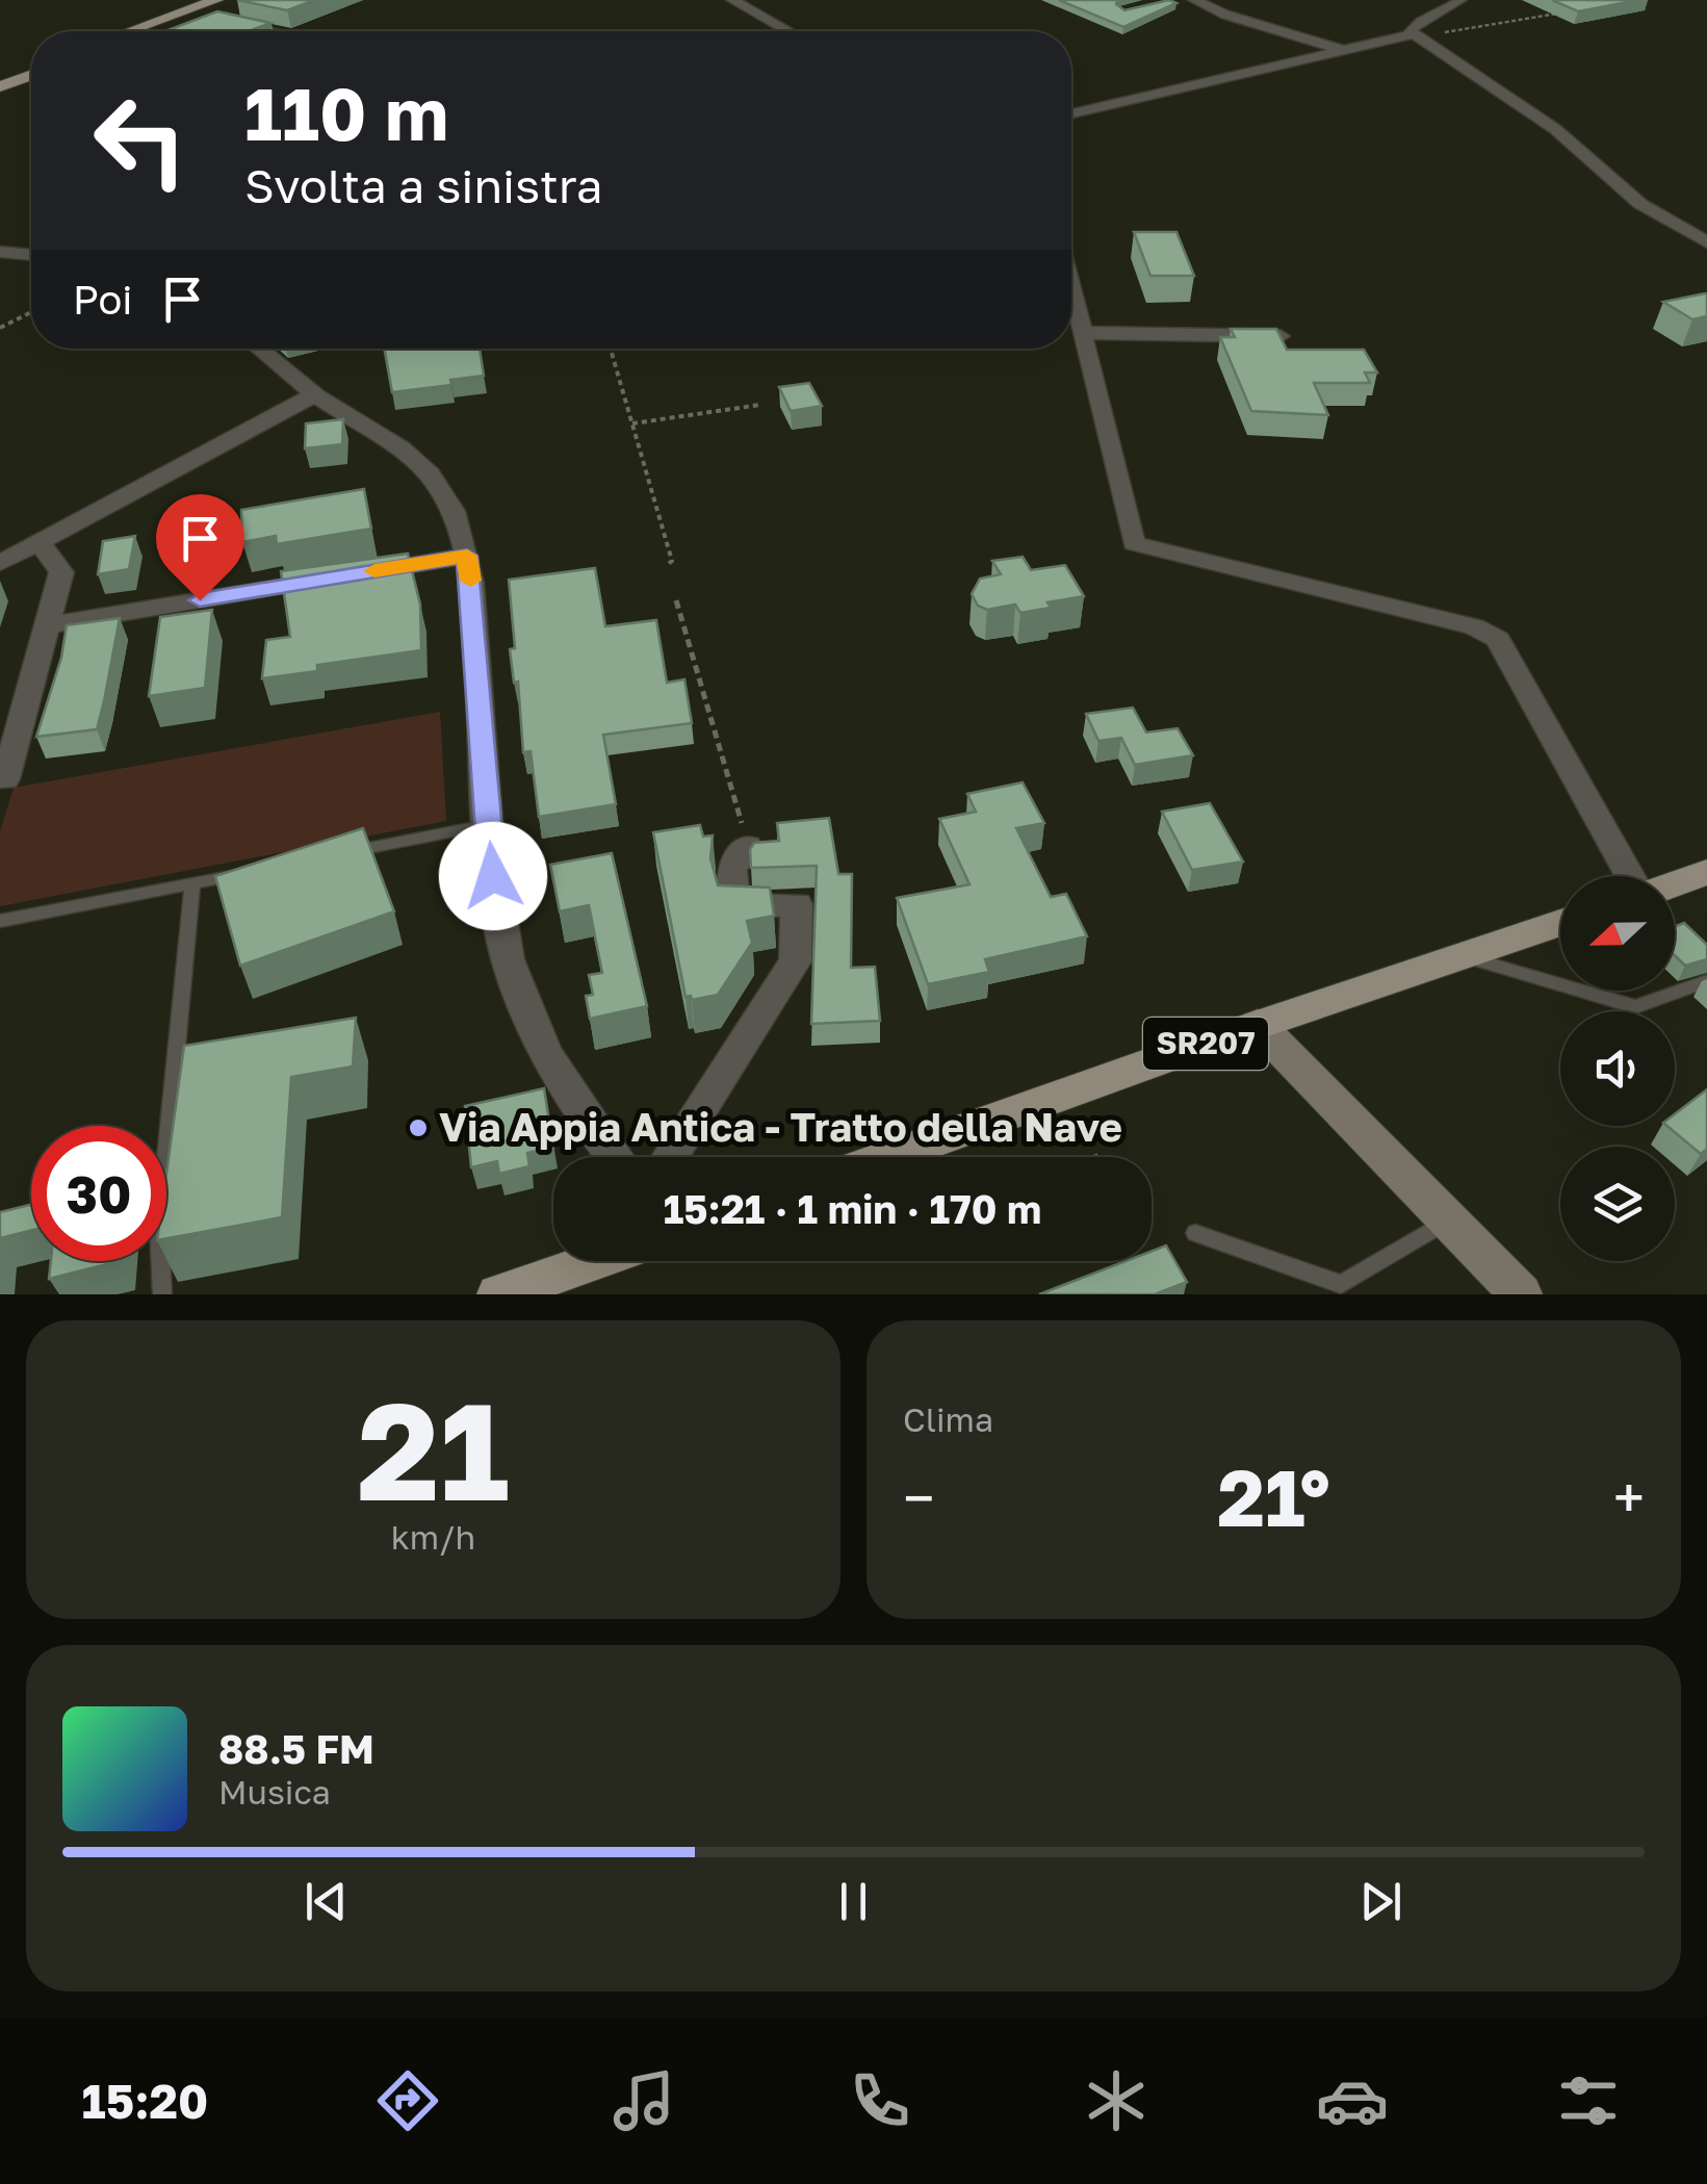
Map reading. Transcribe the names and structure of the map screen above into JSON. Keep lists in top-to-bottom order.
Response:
{
  "streets": {
    "main road": ["SR207"]
  },
  "places": ["Via Appia Antica - Tratto della Nave"],
  "north": "left",
  "page": {
    "turn": ["110 m", "Svolta a sinistra"],
    "then": "Poi",
    "limit": "30",
    "trip": "15:21 · 1 min · 170 m",
    "tile": [
      ["21", "km/h"],
      "Clima"
    ],
    "heat": ["−", "21°", "+"],
    "song": ["88.5 FM", "Musica"],
    "tabs": "15:20"
  }
}
